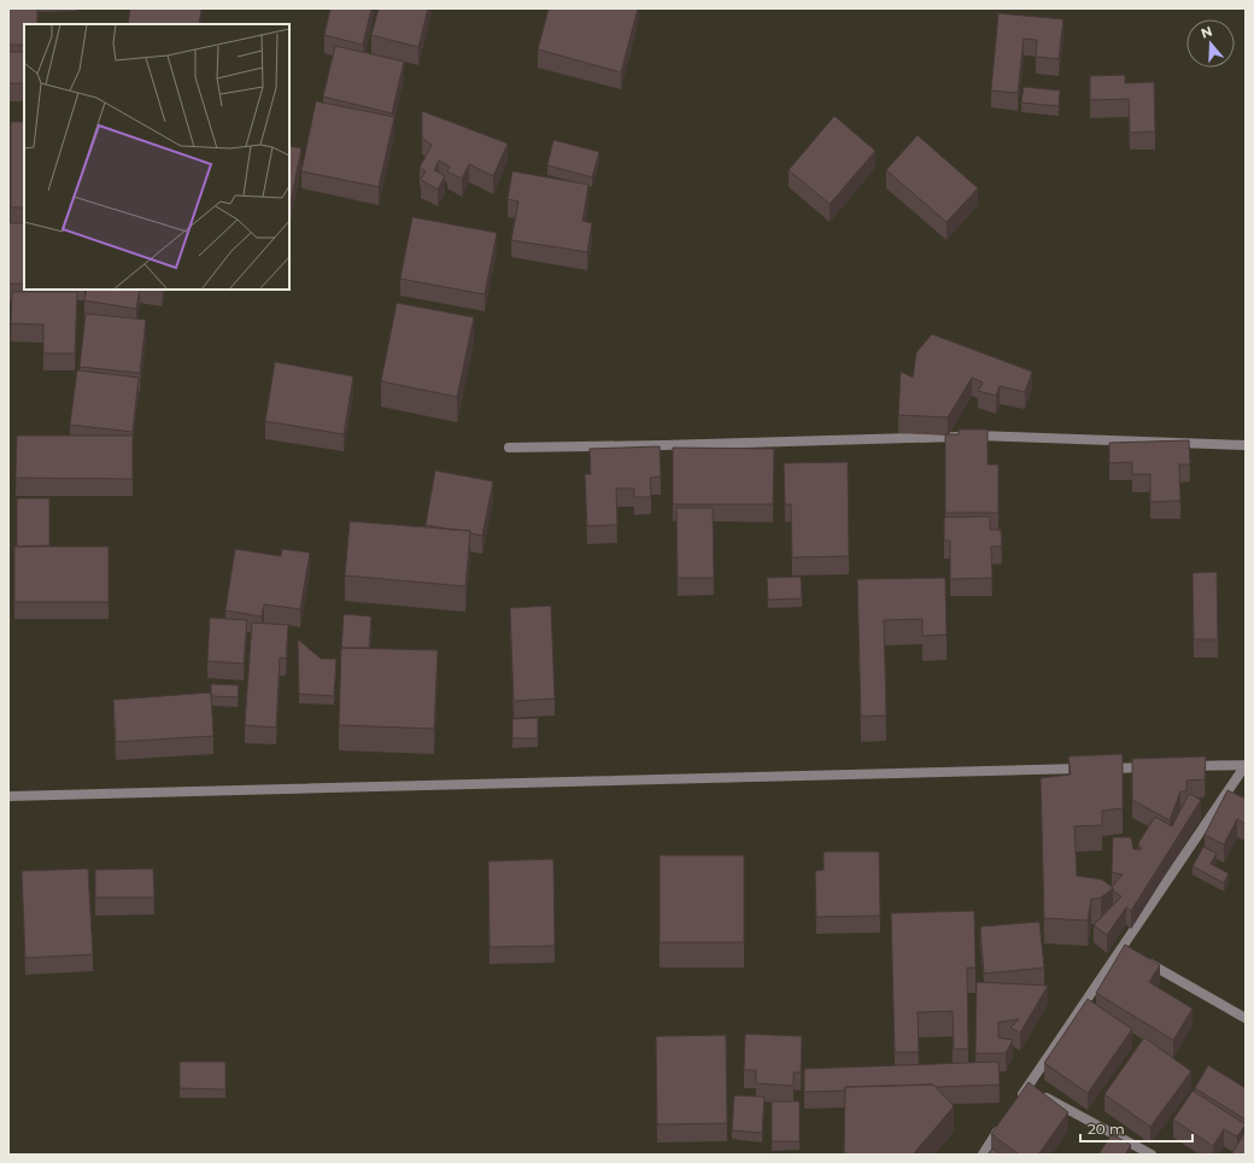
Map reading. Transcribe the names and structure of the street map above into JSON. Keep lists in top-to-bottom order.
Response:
{
  "scale_bar": "20 m",
  "north": "top"
}
